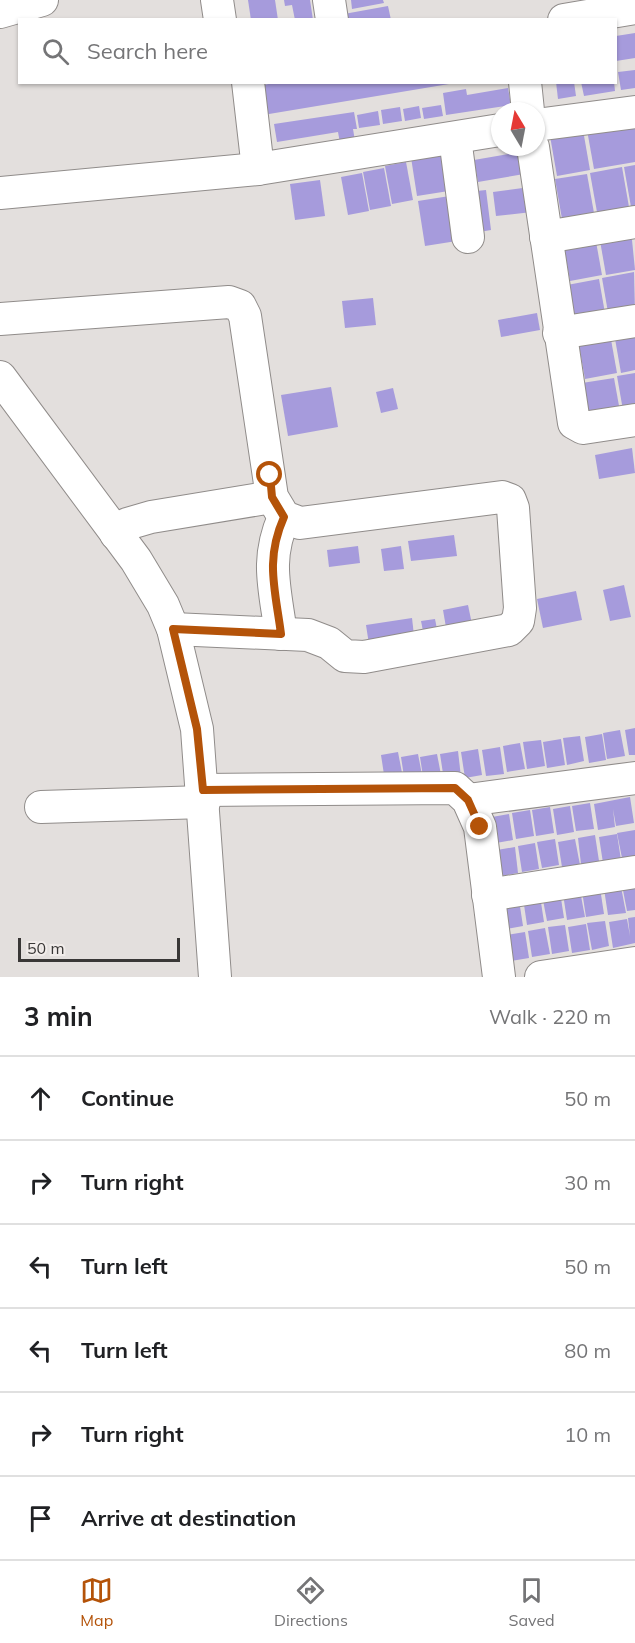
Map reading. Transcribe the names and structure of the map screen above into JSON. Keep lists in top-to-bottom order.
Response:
{
  "scale_bar": "50 m",
  "north": "top",
  "page": {
    "search": "Search here",
    "scale": "50 m",
    "heading": ["3 min", "Walk · 220 m"],
    "list": [
      ["Continue", "50 m"],
      ["Turn right", "30 m"],
      ["Turn left", "50 m"],
      ["Turn left", "80 m"],
      ["Turn right", "10 m"],
      "Arrive at destination"
    ],
    "nav": ["Map", "Directions", "Saved"]
  }
}
